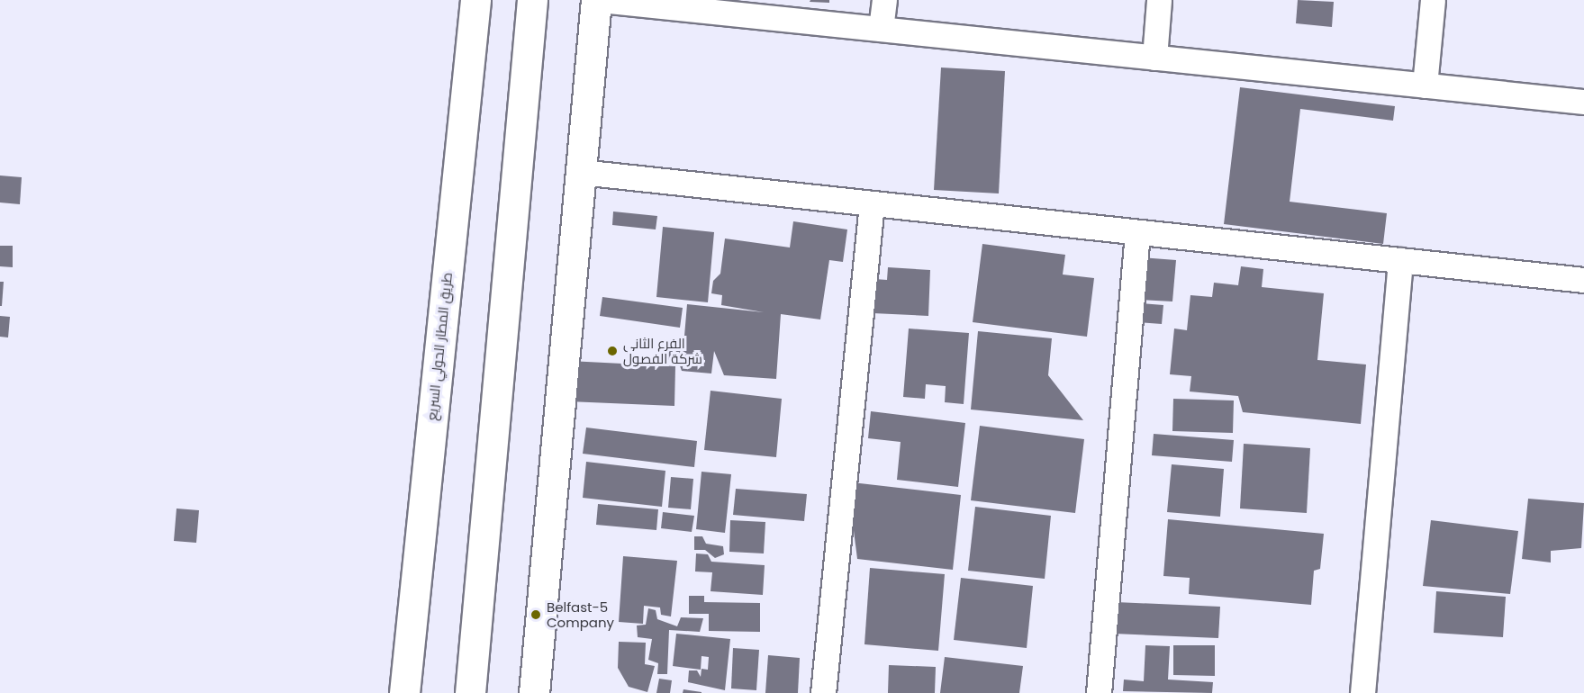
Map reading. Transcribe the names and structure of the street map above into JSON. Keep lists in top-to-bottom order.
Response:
{
  "streets": {
    "main road": ["طريق المطار الحولي السريع"]
  },
  "places": ["الفرع الثاني شركة الفصول", "Belfast-5 Company"]
}
